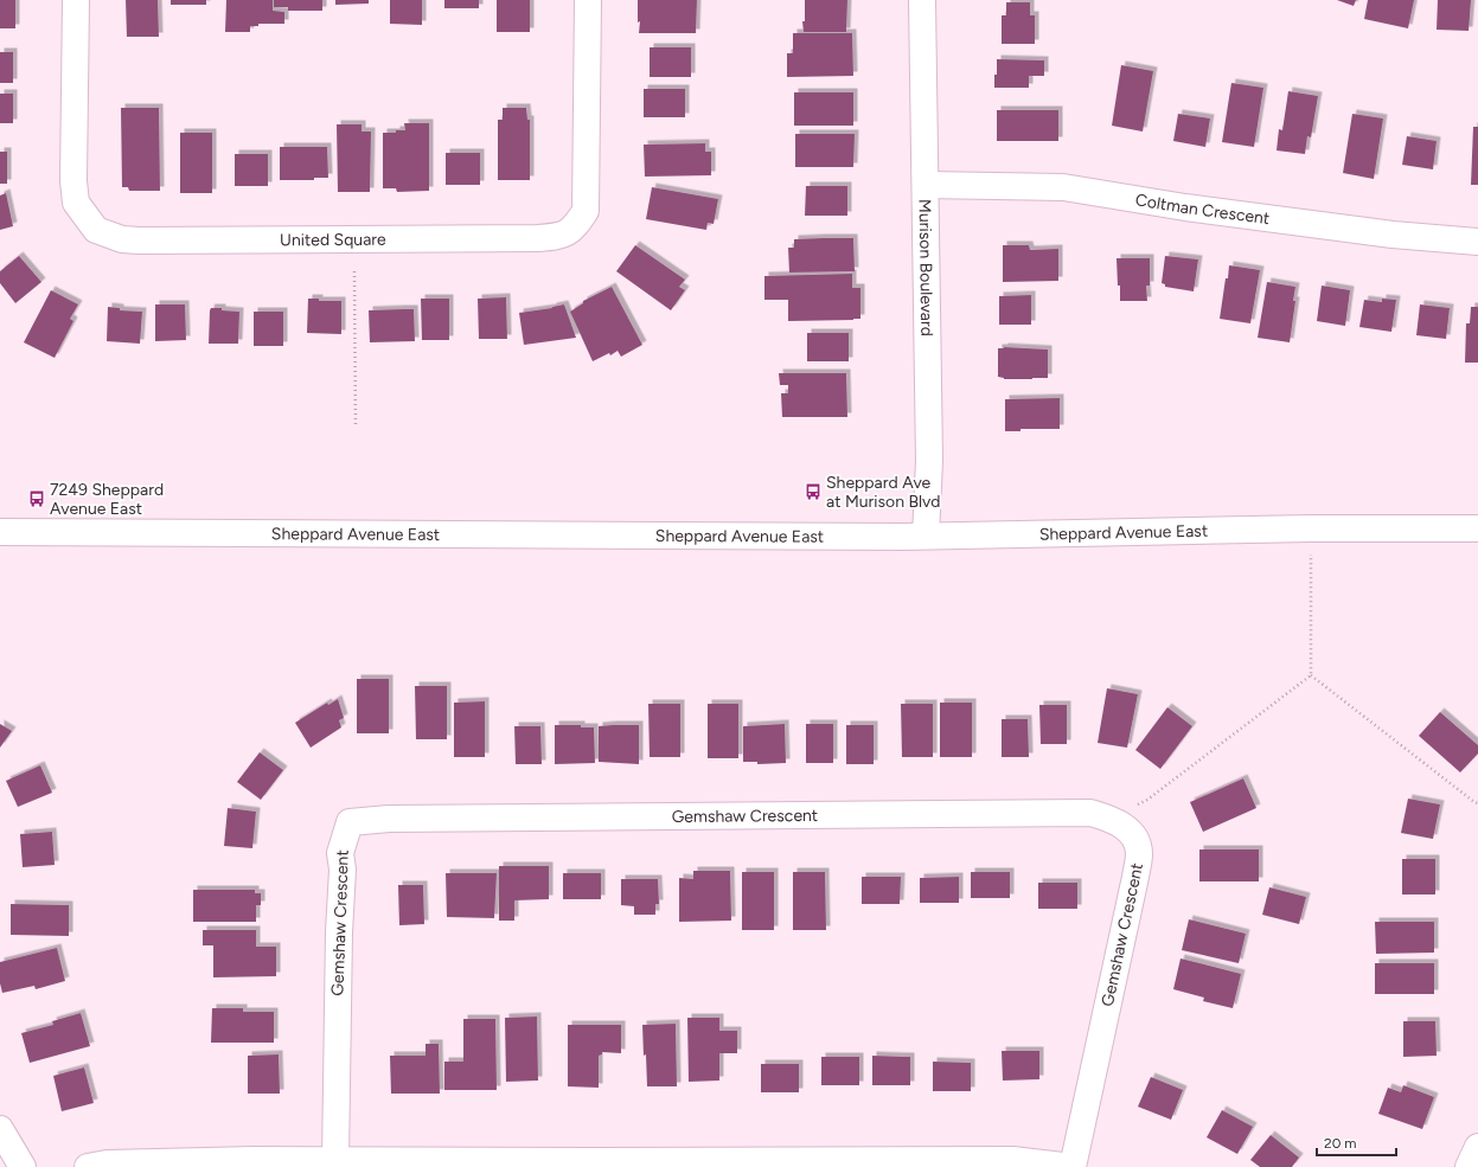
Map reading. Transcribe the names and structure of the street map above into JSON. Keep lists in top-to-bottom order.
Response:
{
  "streets": {
    "street": [
      "Coltman Crescent",
      "United Square",
      "Murison Boulevard",
      "Sheppard Avenue East",
      "Gemshaw Crescent"
    ]
  },
  "crossings": [
    ["Coltman Crescent", "Murison Boulevard"],
    ["Murison Boulevard", "Sheppard Avenue East"]
  ],
  "places": {
    "bus stop": ["Sheppard Ave at Murison Blvd", "7249 Sheppard Avenue East"]
  },
  "scale_bar": "20 m"
}
